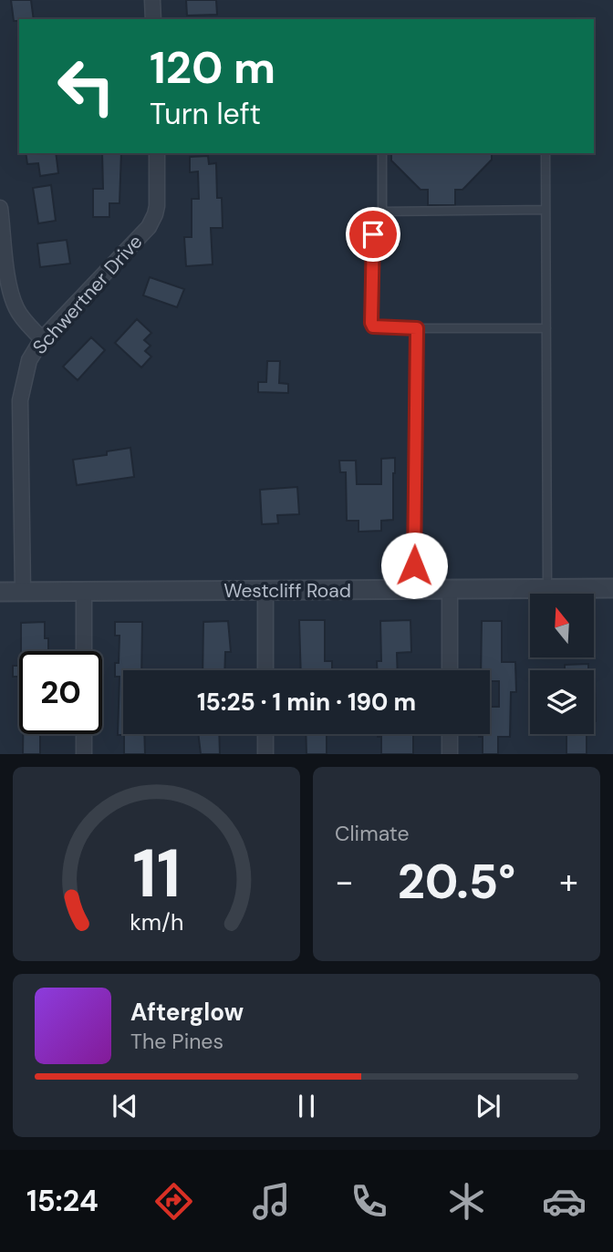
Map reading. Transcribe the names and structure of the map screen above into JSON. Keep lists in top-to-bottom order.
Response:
{
  "streets": {
    "street": ["Schwertner Drive", "Westcliff Road"]
  },
  "crossings": [
    ["Schwertner Drive", "Westcliff Road"]
  ],
  "north": "top",
  "page": {
    "turn": ["120 m", "Turn left"],
    "limit": "20",
    "trip": "15:25 · 1 min · 190 m",
    "tile": "Climate",
    "heat": ["−", "20.5°", "+"],
    "song": ["Afterglow", "The Pines"],
    "tabs": "15:24",
    "gauge": ["11", "km/h"]
  }
}
